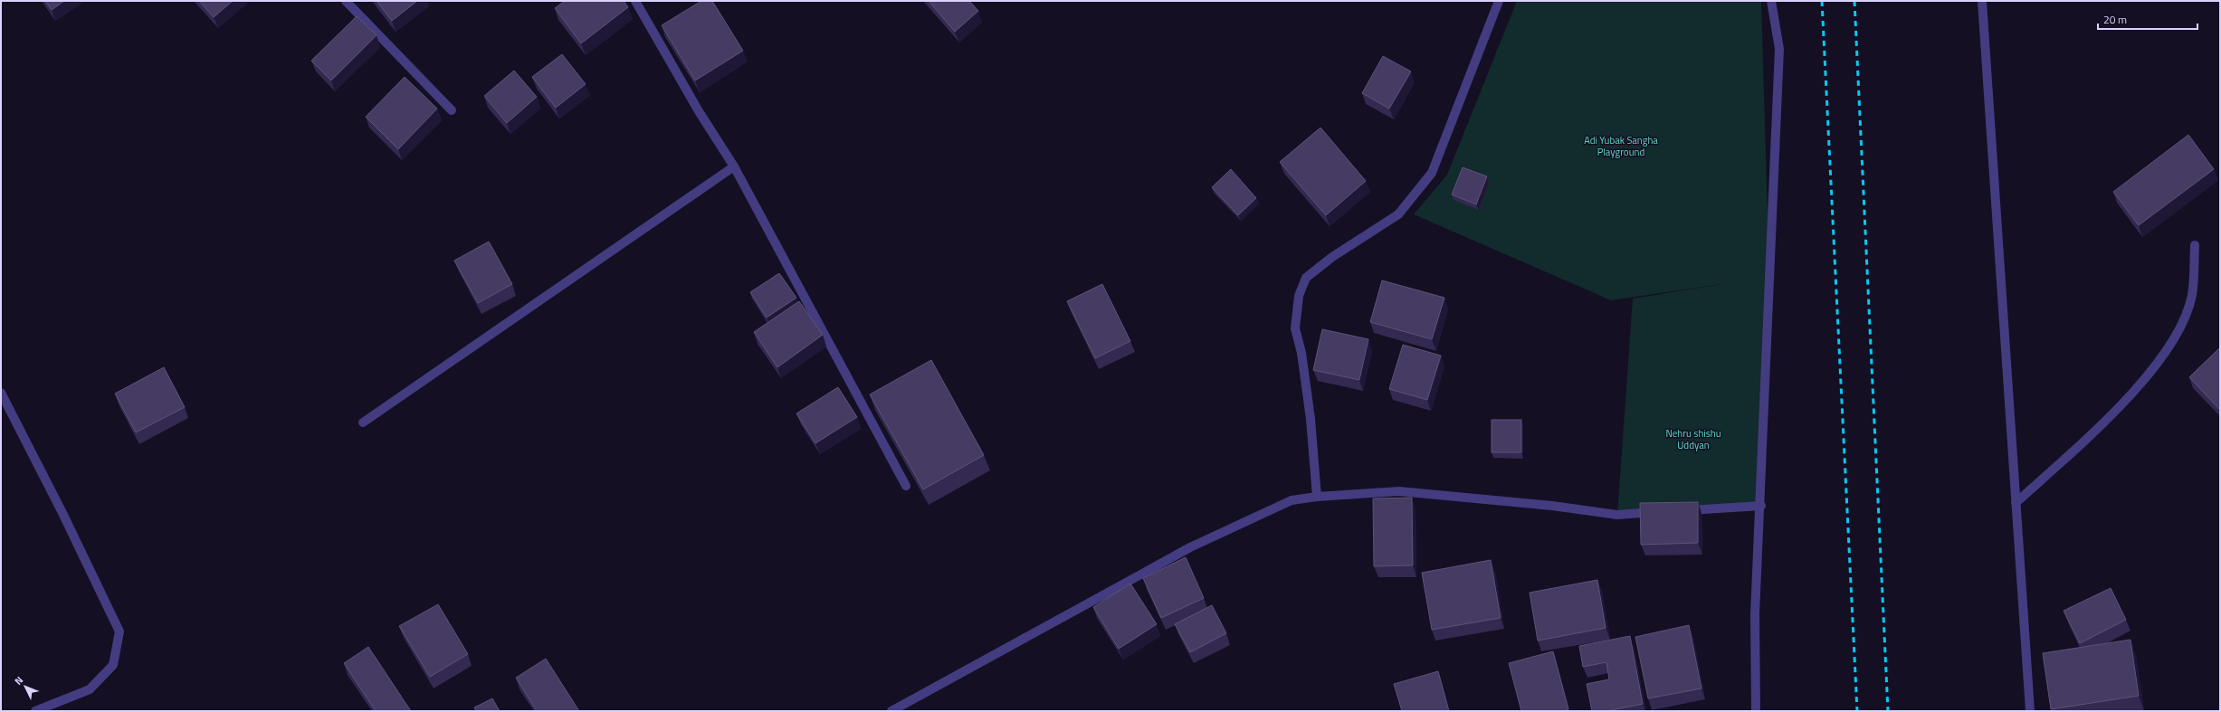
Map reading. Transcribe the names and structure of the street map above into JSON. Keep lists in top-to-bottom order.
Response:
{
  "parks": ["Adi Yubak Sangha Playground", "Nehru shishu Uddyan"],
  "scale_bar": "20 m",
  "north": "top left"
}
